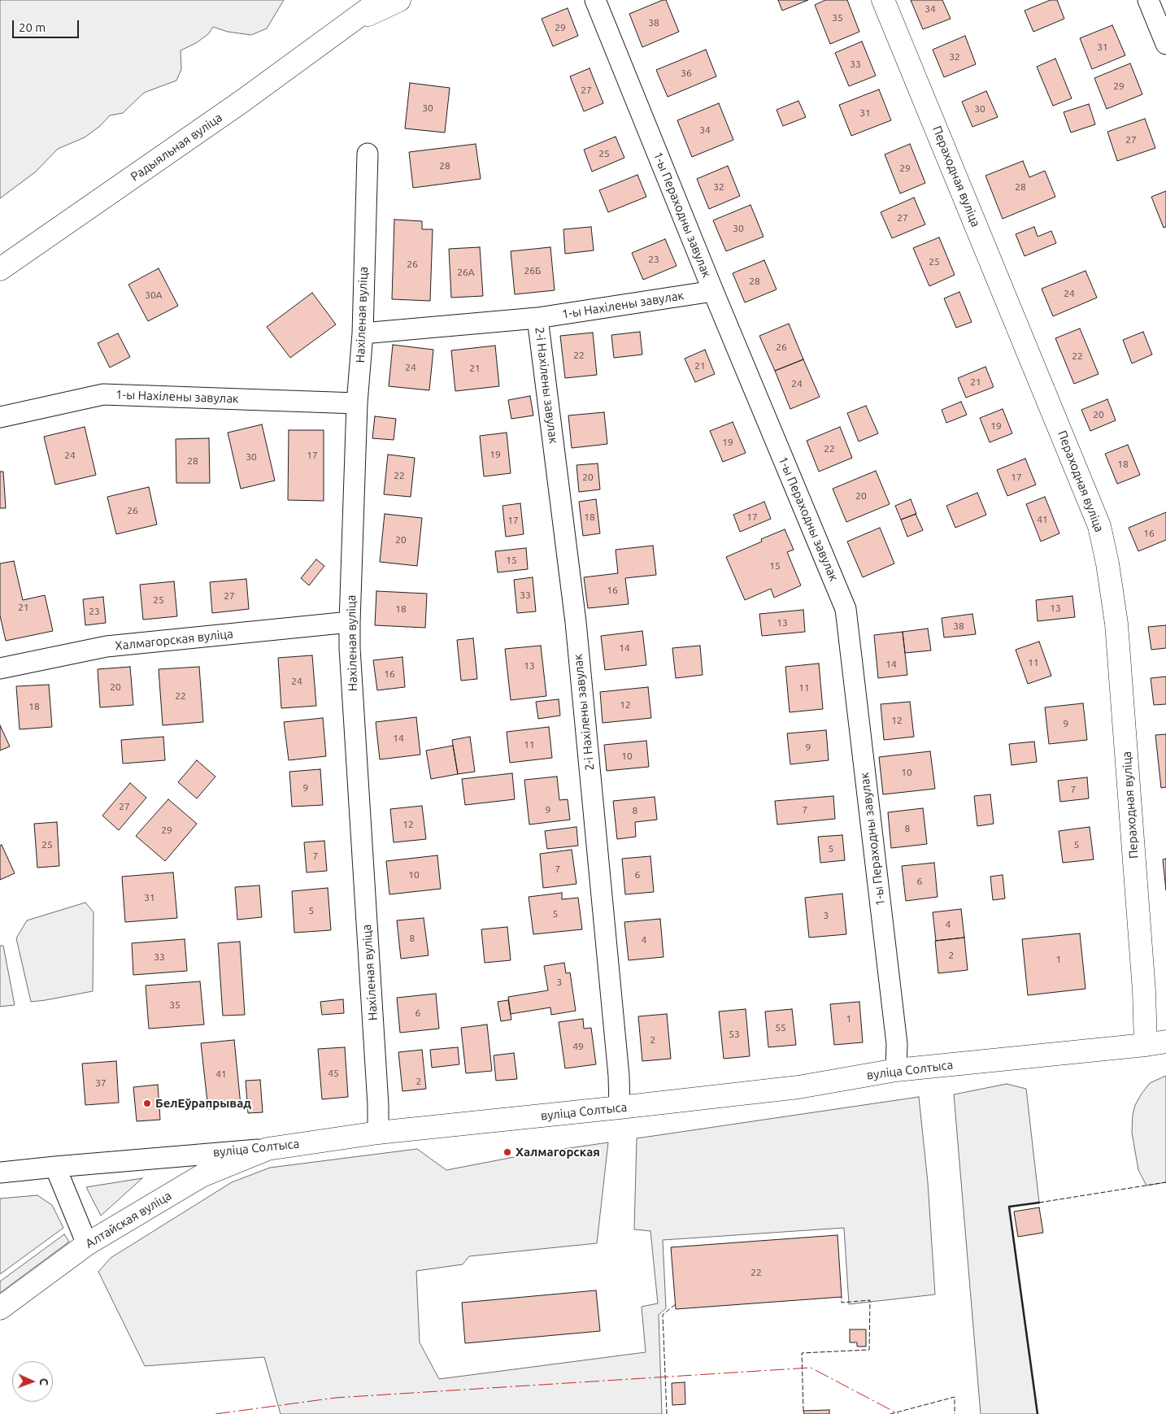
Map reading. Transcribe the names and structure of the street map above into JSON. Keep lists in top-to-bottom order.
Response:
{
  "streets": {
    "main road": [
      "Радыяльная вуліца",
      "Пераходная вуліца",
      "вуліца Солтыса",
      "Алтайская вуліца"
    ],
    "street": [
      "1-ы Пераходны завулак",
      "1-ы Нахілены завулак",
      "Нахіленая вуліца",
      "2-і Нахілены завулак",
      "Халмагорская вуліца"
    ]
  },
  "crossings": [
    ["Пераходная вуліца", "вуліца Солтыса"],
    ["1-ы Пераходны завулак", "1-ы Нахілены завулак"],
    ["1-ы Пераходны завулак", "вуліца Солтыса"],
    ["1-ы Нахілены завулак", "Нахіленая вуліца"],
    ["1-ы Нахілены завулак", "2-і Нахілены завулак"],
    ["Нахіленая вуліца", "Халмагорская вуліца"],
    ["Нахіленая вуліца", "вуліца Солтыса"],
    ["2-і Нахілены завулак", "вуліца Солтыса"],
    ["вуліца Солтыса", "Алтайская вуліца"]
  ],
  "places": ["БелЕўрапрывад", "Халмагорская"],
  "house_numbers": [
    "34",
    "35",
    "38",
    "29",
    "31",
    "32",
    "33",
    "36",
    "29",
    "27",
    "30",
    "30",
    "31",
    "34",
    "27",
    "25",
    "28",
    "29",
    "32",
    "28",
    "27",
    "30",
    "23",
    "25",
    "26",
    "26Б",
    "26А",
    "28",
    "24",
    "30А",
    "26",
    "22",
    "22",
    "21",
    "24",
    "21",
    "21",
    "24",
    "20",
    "19",
    "19",
    "22",
    "19",
    "24",
    "17",
    "30",
    "28",
    "18",
    "22",
    "20",
    "17",
    "20",
    "26",
    "18",
    "17",
    "41",
    "17",
    "16",
    "20",
    "15",
    "15",
    "16",
    "33",
    "27",
    "25",
    "21",
    "13",
    "18",
    "23",
    "13",
    "38",
    "14",
    "11",
    "14",
    "13",
    "16",
    "24",
    "20",
    "11",
    "22",
    "12",
    "18",
    "12",
    "9",
    "14",
    "11",
    "9",
    "10",
    "10",
    "9",
    "7",
    "27",
    "9",
    "7",
    "8",
    "12",
    "8",
    "29",
    "25",
    "5",
    "5",
    "7",
    "7",
    "10",
    "6",
    "6",
    "31",
    "5",
    "5",
    "3",
    "4",
    "8",
    "4",
    "2",
    "33",
    "1",
    "3",
    "35",
    "6",
    "1",
    "55",
    "53",
    "2",
    "49",
    "45",
    "41",
    "2",
    "37",
    "22"
  ],
  "scale_bar": "20 m",
  "north": "right"
}
